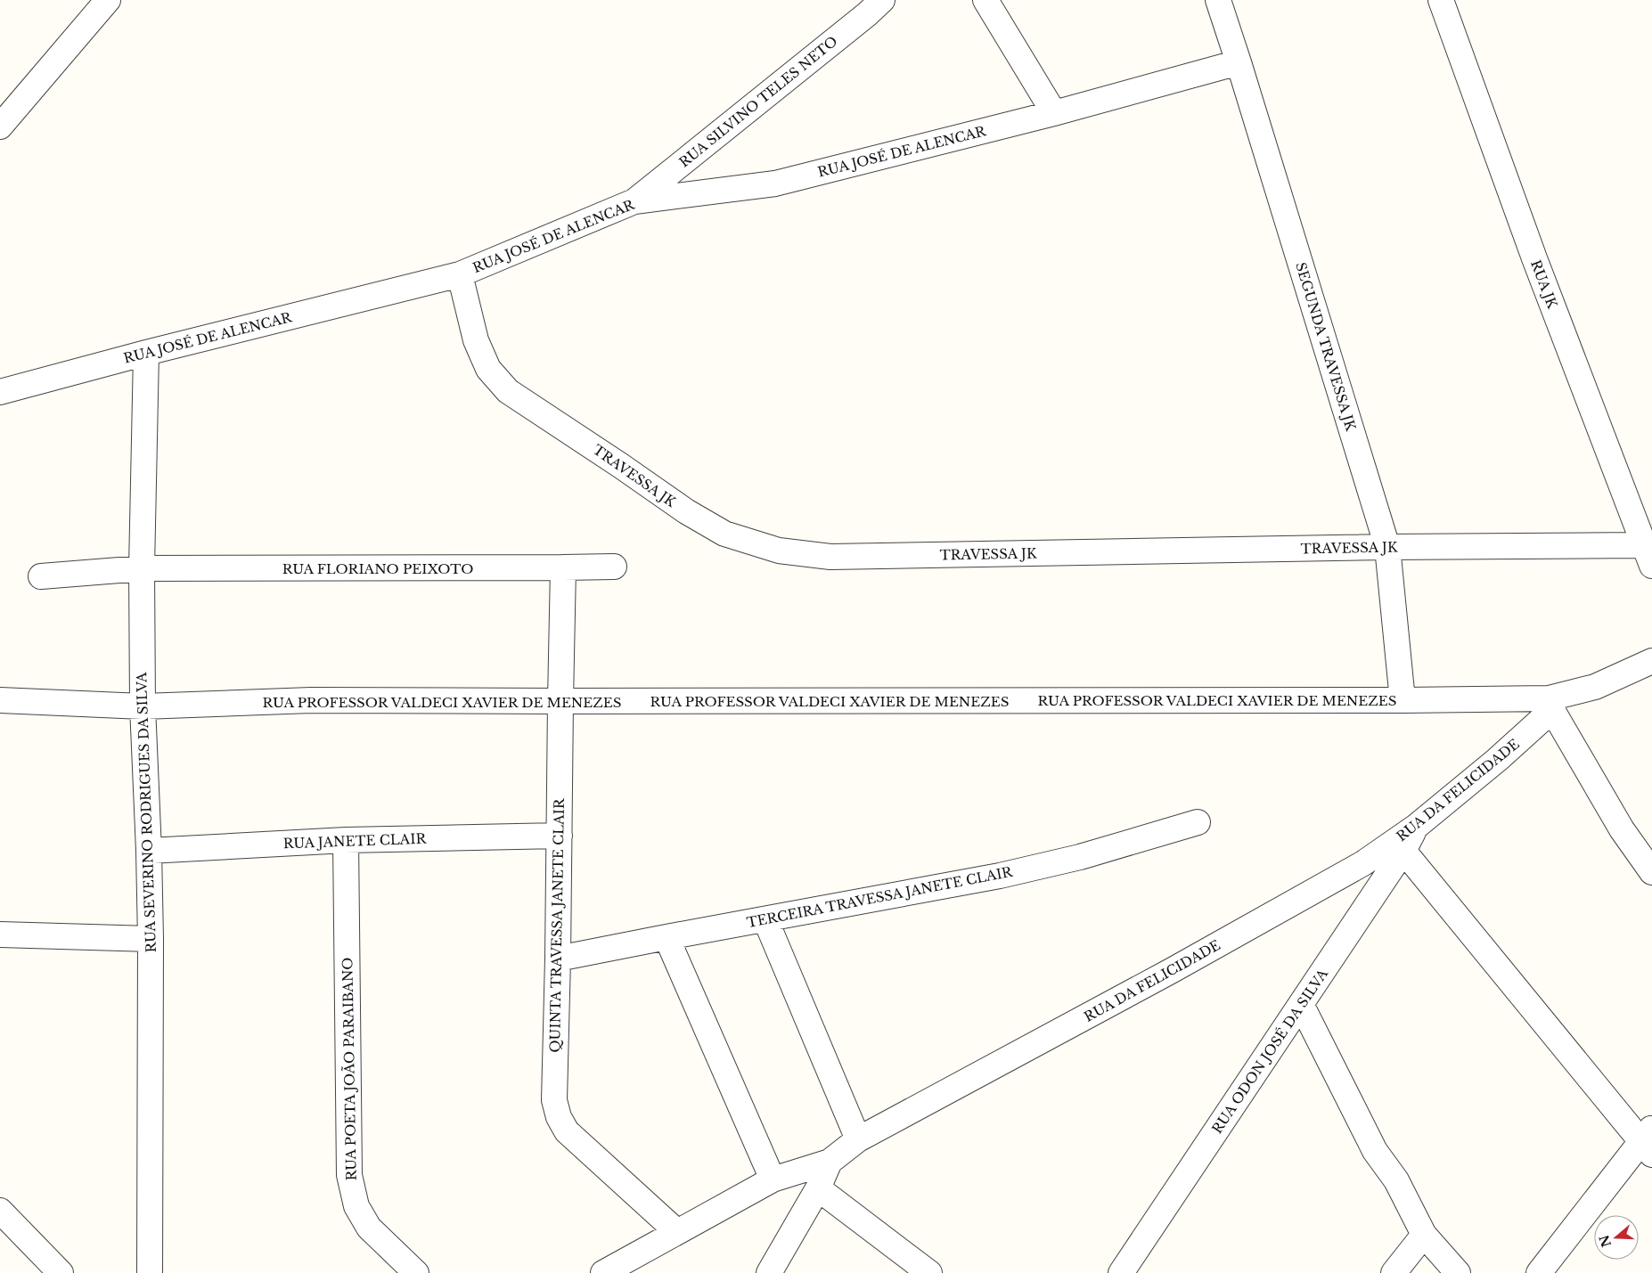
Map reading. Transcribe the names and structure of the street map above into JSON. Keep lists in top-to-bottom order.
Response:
{
  "streets": {
    "street": [
      "RUA SILVINO TELES NETO",
      "RUA JOSÉ DE ALENCAR",
      "RUA JK",
      "SEGUNDA TRAVESSA JK",
      "TRAVESSA JK",
      "RUA FLORIANO PEIXOTO",
      "RUA PROFESSOR VALDECI XAVIER DE MENEZES",
      "RUA DA FELICIDADE",
      "RUA SEVERINO RODRIGUES DA SILVA",
      "RUA JANETE CLAIR",
      "TERCEIRA TRAVESSA JANETE CLAIR",
      "QUINTA TRAVESSA JANETE CLAIR",
      "RUA ODON JOSÉ DA SILVA",
      "RUA POETA JOÃO PARAIBANO"
    ]
  },
  "crossings": [
    ["RUA SILVINO TELES NETO", "RUA JOSÉ DE ALENCAR"],
    ["RUA JOSÉ DE ALENCAR", "SEGUNDA TRAVESSA JK"],
    ["RUA JOSÉ DE ALENCAR", "TRAVESSA JK"],
    ["RUA JOSÉ DE ALENCAR", "RUA SEVERINO RODRIGUES DA SILVA"],
    ["RUA JK", "TRAVESSA JK"],
    ["SEGUNDA TRAVESSA JK", "TRAVESSA JK"],
    ["SEGUNDA TRAVESSA JK", "RUA PROFESSOR VALDECI XAVIER DE MENEZES"],
    ["RUA FLORIANO PEIXOTO", "RUA SEVERINO RODRIGUES DA SILVA"],
    ["RUA FLORIANO PEIXOTO", "QUINTA TRAVESSA JANETE CLAIR"],
    ["RUA PROFESSOR VALDECI XAVIER DE MENEZES", "RUA DA FELICIDADE"],
    ["RUA PROFESSOR VALDECI XAVIER DE MENEZES", "RUA SEVERINO RODRIGUES DA SILVA"],
    ["RUA PROFESSOR VALDECI XAVIER DE MENEZES", "QUINTA TRAVESSA JANETE CLAIR"],
    ["RUA DA FELICIDADE", "RUA ODON JOSÉ DA SILVA"],
    ["RUA SEVERINO RODRIGUES DA SILVA", "RUA JANETE CLAIR"],
    ["RUA JANETE CLAIR", "QUINTA TRAVESSA JANETE CLAIR"],
    ["RUA JANETE CLAIR", "RUA POETA JOÃO PARAIBANO"],
    ["TERCEIRA TRAVESSA JANETE CLAIR", "QUINTA TRAVESSA JANETE CLAIR"]
  ],
  "north": "left"
}
